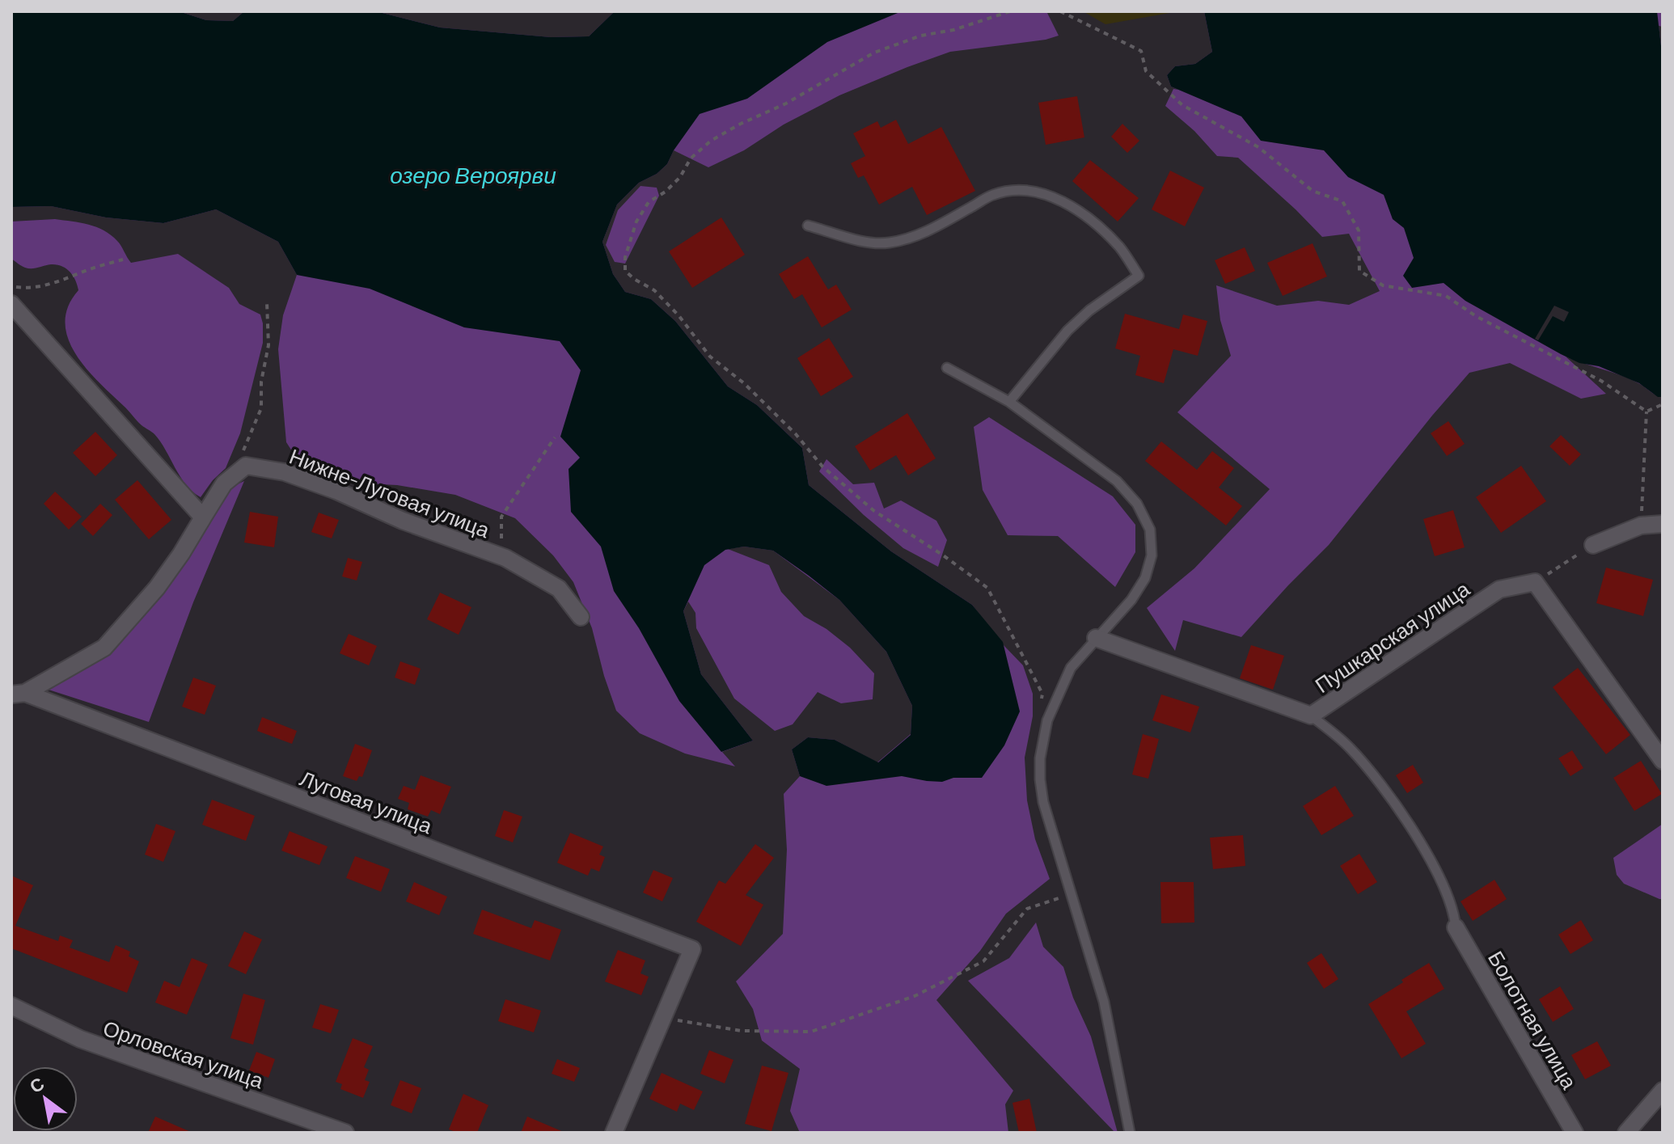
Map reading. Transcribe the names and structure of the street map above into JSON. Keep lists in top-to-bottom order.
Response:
{
  "streets": {
    "street": [
      "Нижне-Луговая улица",
      "Пушкарская улица",
      "Луговая улица",
      "Болотная улица",
      "Орловская улица"
    ]
  },
  "crossings": [
    ["Нижне-Луговая улица", "Луговая улица"]
  ],
  "water": ["озеро Вероярви"],
  "north": "top left"
}
